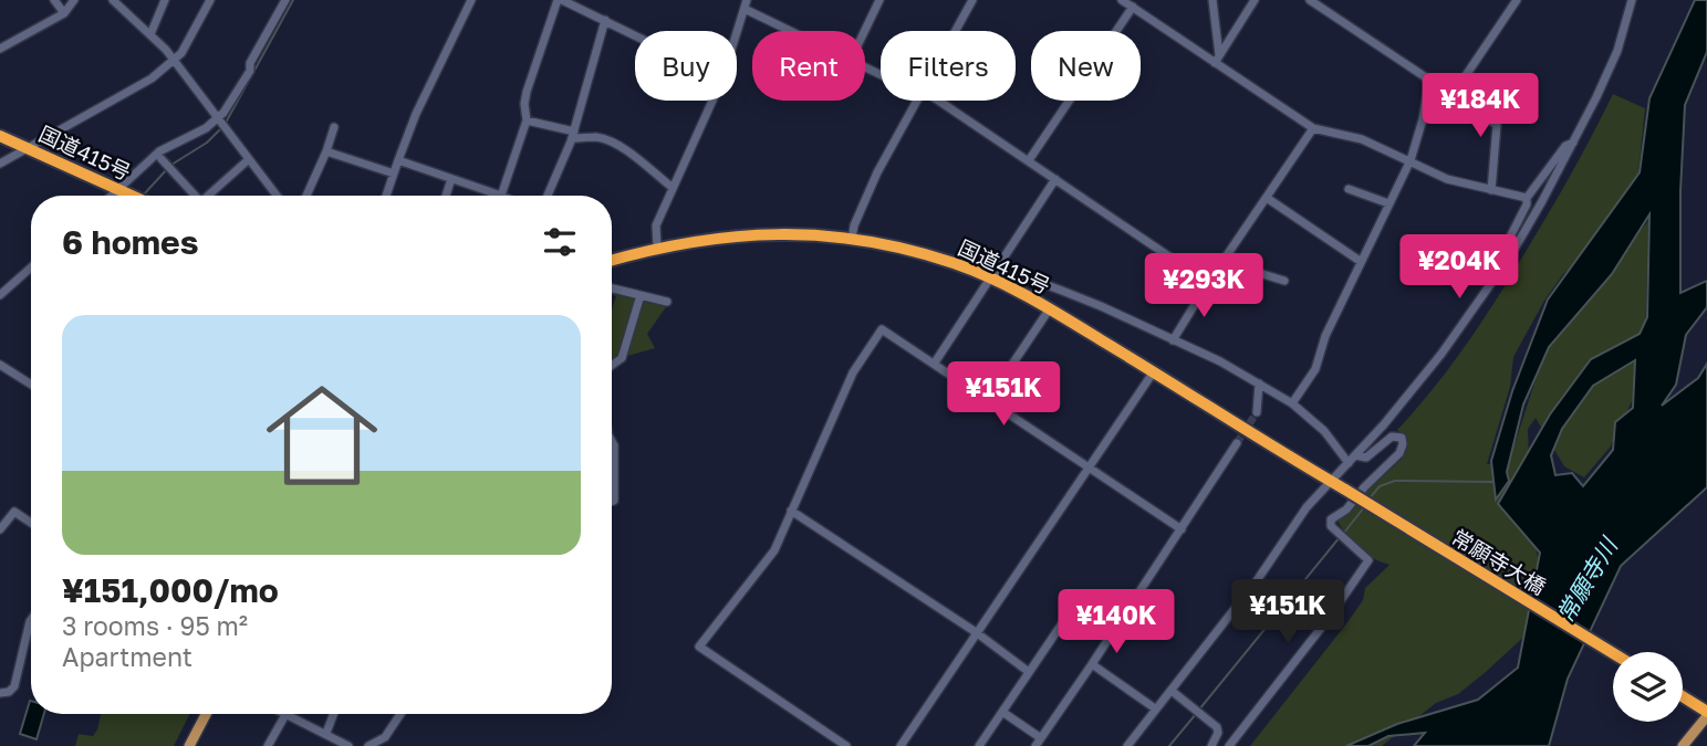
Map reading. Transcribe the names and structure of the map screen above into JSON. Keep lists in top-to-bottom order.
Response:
{
  "streets": {
    "highway": ["国道415号", "常願寺大橋"]
  },
  "crossings": [
    ["国道415号", "常願寺大橋"]
  ],
  "water": ["常願寺川"],
  "page": {
    "chip": [
      "Buy",
      "Rent",
      "Filters",
      "New"
    ],
    "price": [
      "¥184K",
      "¥204K",
      "¥293K",
      "¥151K",
      "¥151K",
      "¥140K"
    ],
    "heading": "6 homes",
    "list": [
      {
        "name": "¥151,000/mo",
        "note": "3 rooms · 95 m² · Apartment"
      }
    ]
  }
}
